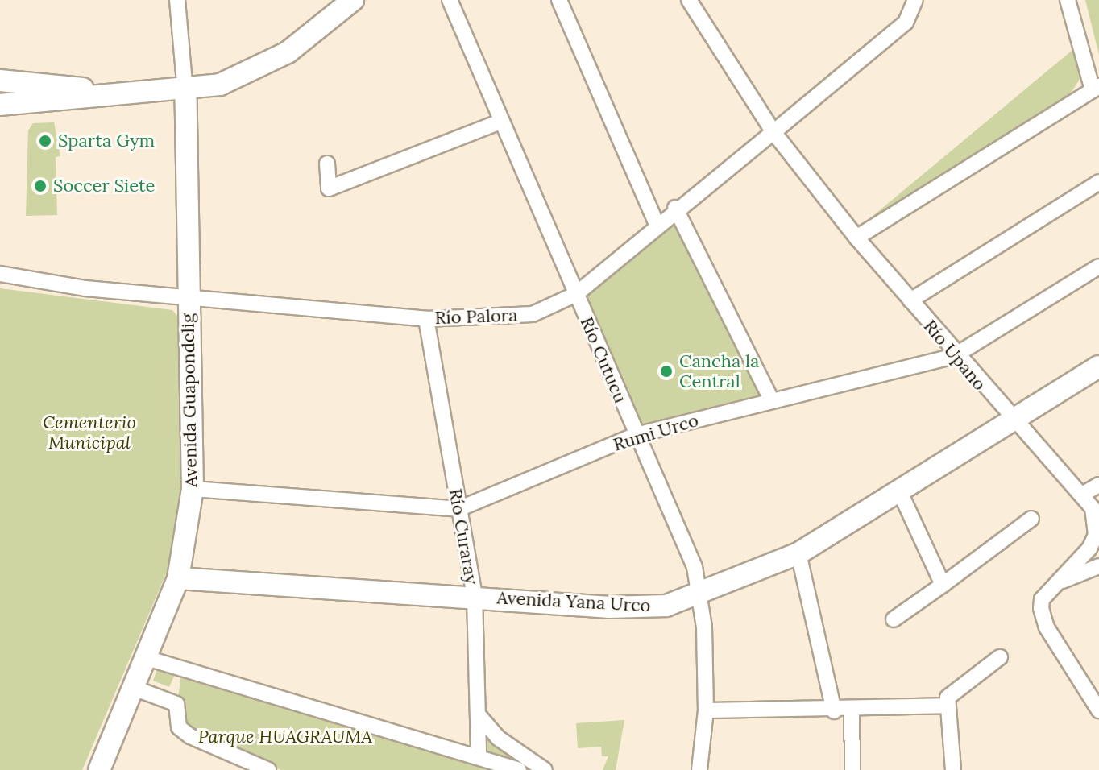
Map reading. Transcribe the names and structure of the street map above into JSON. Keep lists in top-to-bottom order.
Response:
{
  "streets": {
    "street": [
      "Río Palora",
      "Río Upano",
      "Río Cutucu",
      "Avenida Guapondelig",
      "Rumi Urco",
      "Río Curaray",
      "Avenida Yana Urco"
    ]
  },
  "crossings": [
    ["Río Palora", "Río Upano"],
    ["Río Palora", "Río Cutucu"],
    ["Río Palora", "Avenida Guapondelig"],
    ["Río Palora", "Río Curaray"],
    ["Río Upano", "Rumi Urco"],
    ["Río Upano", "Avenida Yana Urco"],
    ["Río Cutucu", "Rumi Urco"],
    ["Río Cutucu", "Avenida Yana Urco"],
    ["Avenida Guapondelig", "Rumi Urco"],
    ["Avenida Guapondelig", "Avenida Yana Urco"],
    ["Rumi Urco", "Río Curaray"],
    ["Río Curaray", "Avenida Yana Urco"]
  ],
  "parks": ["Cementerio Municipal", "Parque HUAGRAUMA"],
  "places": ["Sparta Gym", "Soccer Siete", "Cancha la Central"]
}
